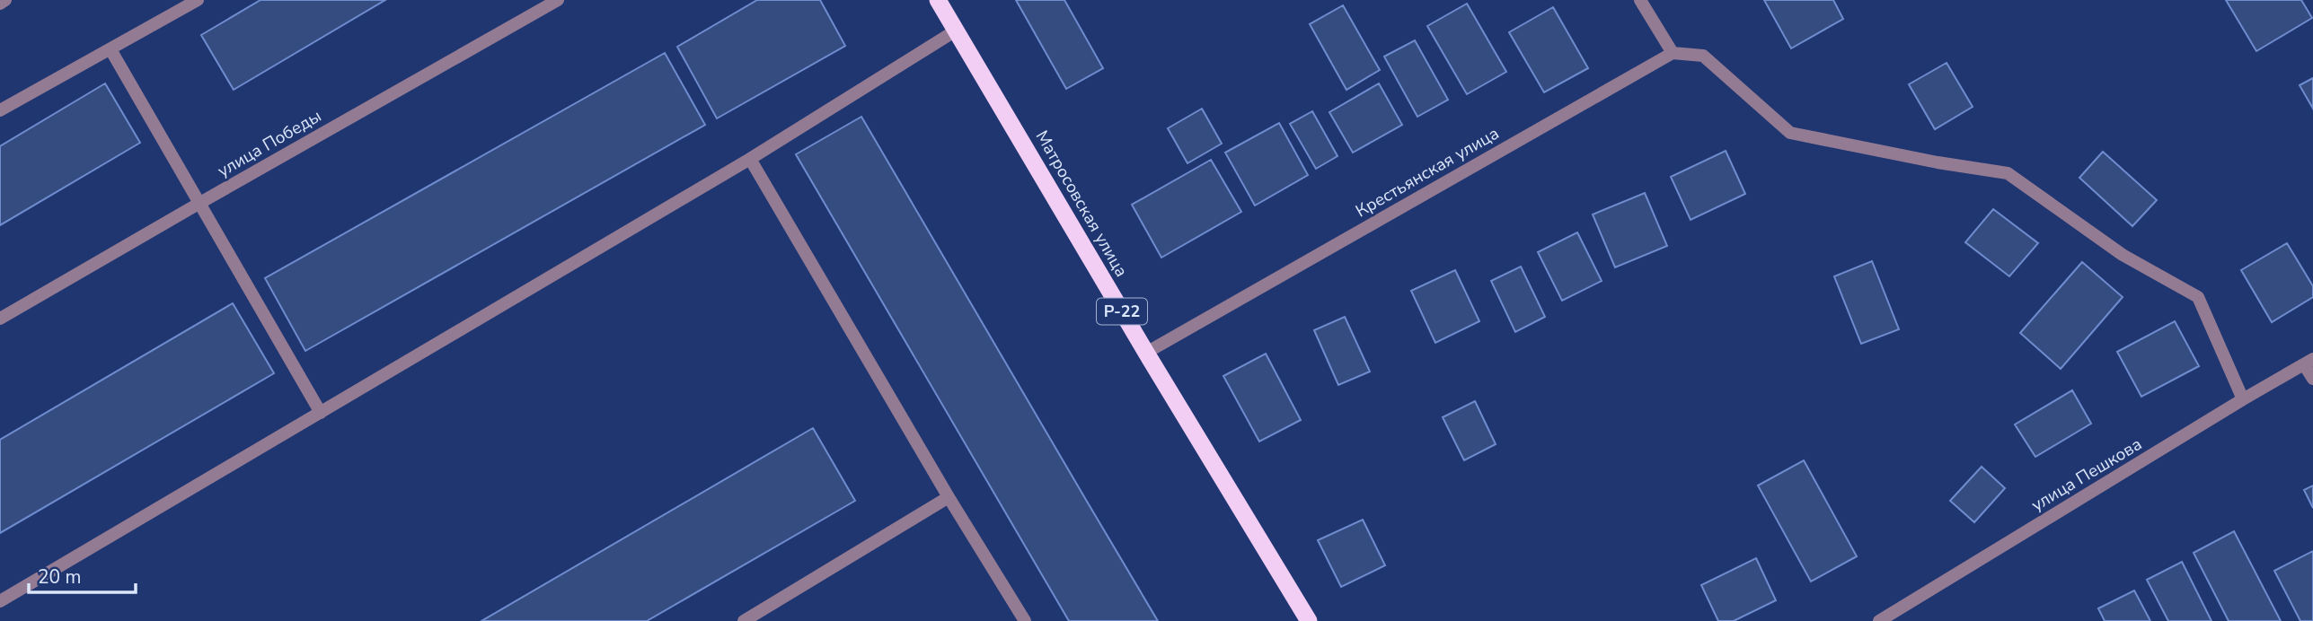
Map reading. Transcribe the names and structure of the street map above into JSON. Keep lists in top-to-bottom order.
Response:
{
  "streets": {
    "highway": ["Матросовская улица", "Р-22"],
    "street": ["улица Победы", "Крестьянская улица", "улица Пешкова"]
  },
  "crossings": [
    ["Крестьянская улица", "Матросовская улица"]
  ],
  "scale_bar": "20 m"
}
